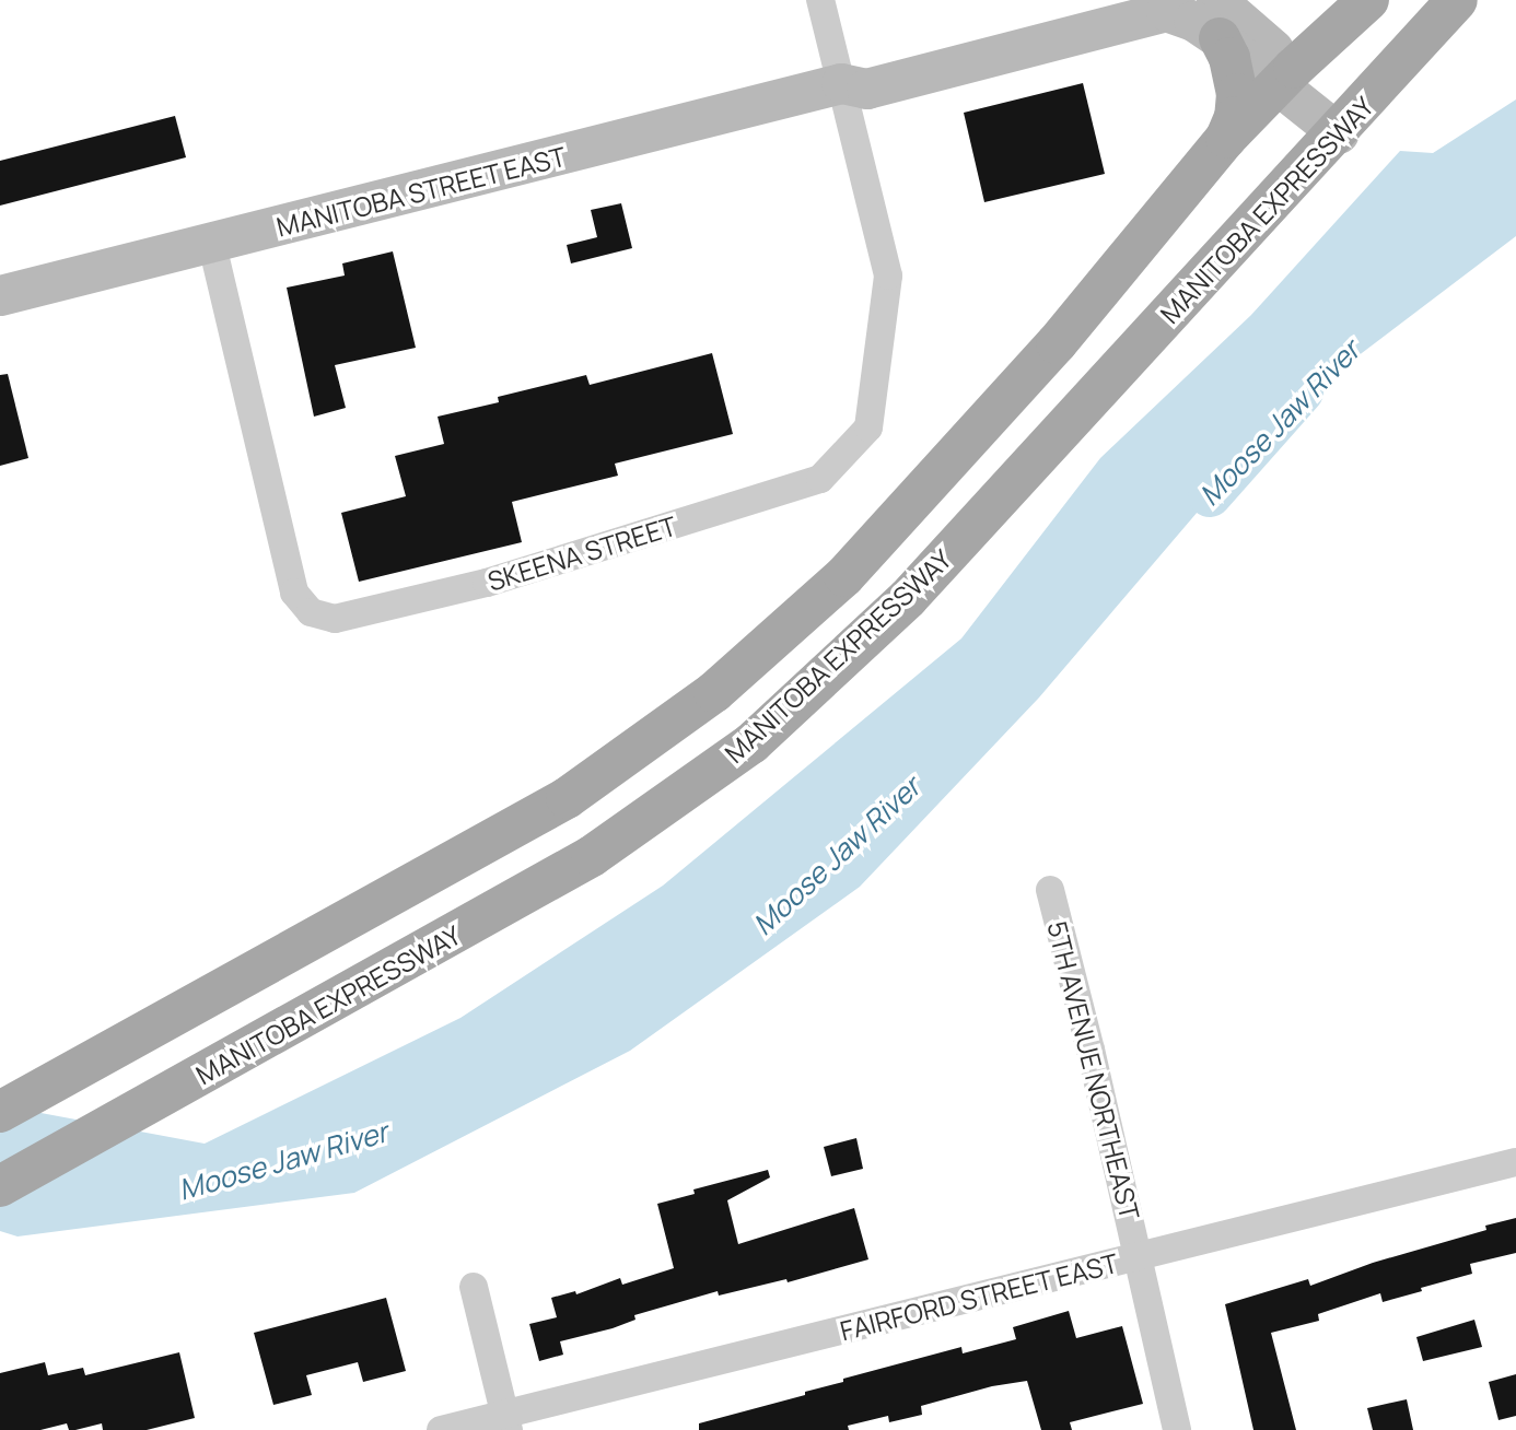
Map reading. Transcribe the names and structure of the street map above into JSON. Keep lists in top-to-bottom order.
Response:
{
  "streets": {
    "main road": ["MANITOBA EXPRESSWAY"],
    "street": [
      "MANITOBA STREET EAST",
      "SKEENA STREET",
      "5TH AVENUE NORTHEAST",
      "FAIRFORD STREET EAST"
    ]
  },
  "crossings": [
    ["MANITOBA STREET EAST", "MANITOBA EXPRESSWAY"],
    ["MANITOBA STREET EAST", "SKEENA STREET"],
    ["5TH AVENUE NORTHEAST", "FAIRFORD STREET EAST"]
  ],
  "water": ["Moose Jaw River"]
}
